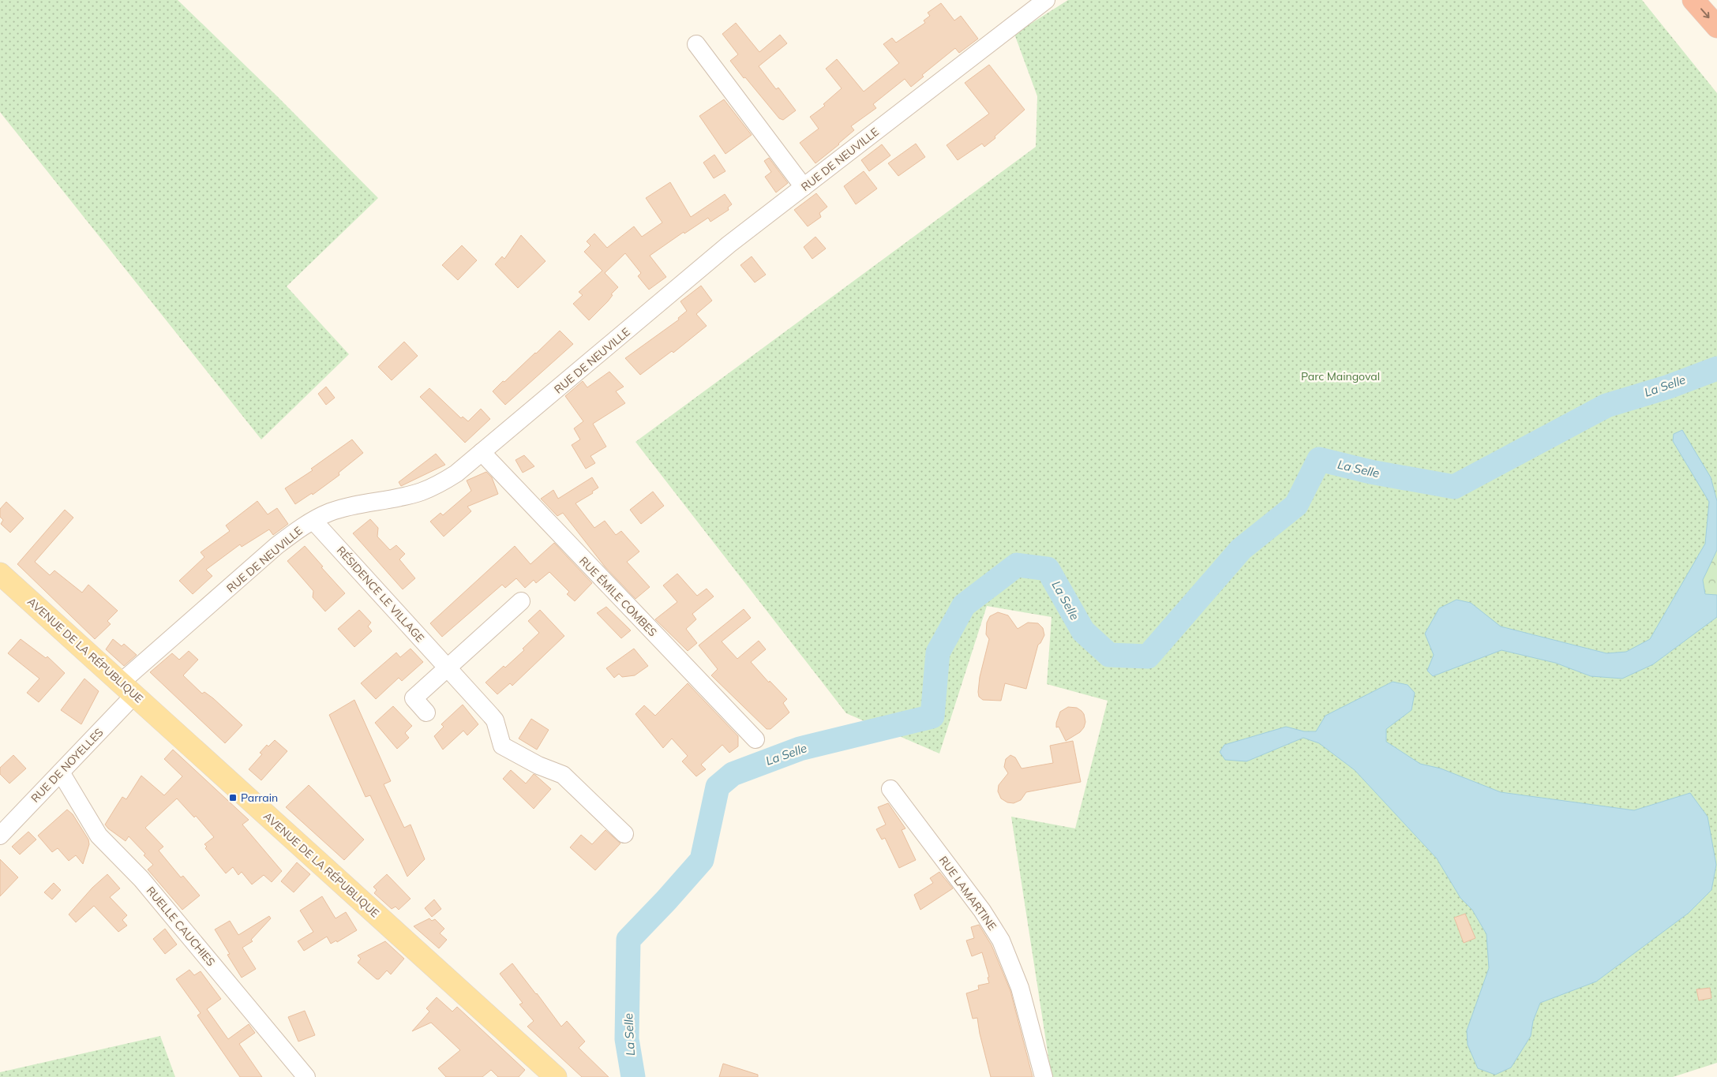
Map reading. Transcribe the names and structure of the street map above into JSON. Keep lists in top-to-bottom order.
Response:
{
  "streets": {
    "main road": ["AVENUE DE LA RÉPUBLIQUE"],
    "street": [
      "RUE DE NEUVILLE",
      "RÉSIDENCE LE VILLAGE",
      "RUE ÉMILE COMBES",
      "RUE DE NOYELLES",
      "RUE LAMARTINE",
      "RUELLE CAUCHIES"
    ]
  },
  "crossings": [
    ["RUE DE NEUVILLE", "RÉSIDENCE LE VILLAGE"],
    ["RUE DE NEUVILLE", "RUE ÉMILE COMBES"],
    ["RUE DE NEUVILLE", "AVENUE DE LA RÉPUBLIQUE"],
    ["RUE DE NEUVILLE", "RUE DE NOYELLES"],
    ["AVENUE DE LA RÉPUBLIQUE", "RUE DE NOYELLES"],
    ["RUE DE NOYELLES", "RUELLE CAUCHIES"]
  ],
  "water": ["La Selle"],
  "parks": ["Parc Maingoval"],
  "places": {
    "transit": ["Parrain"]
  }
}
